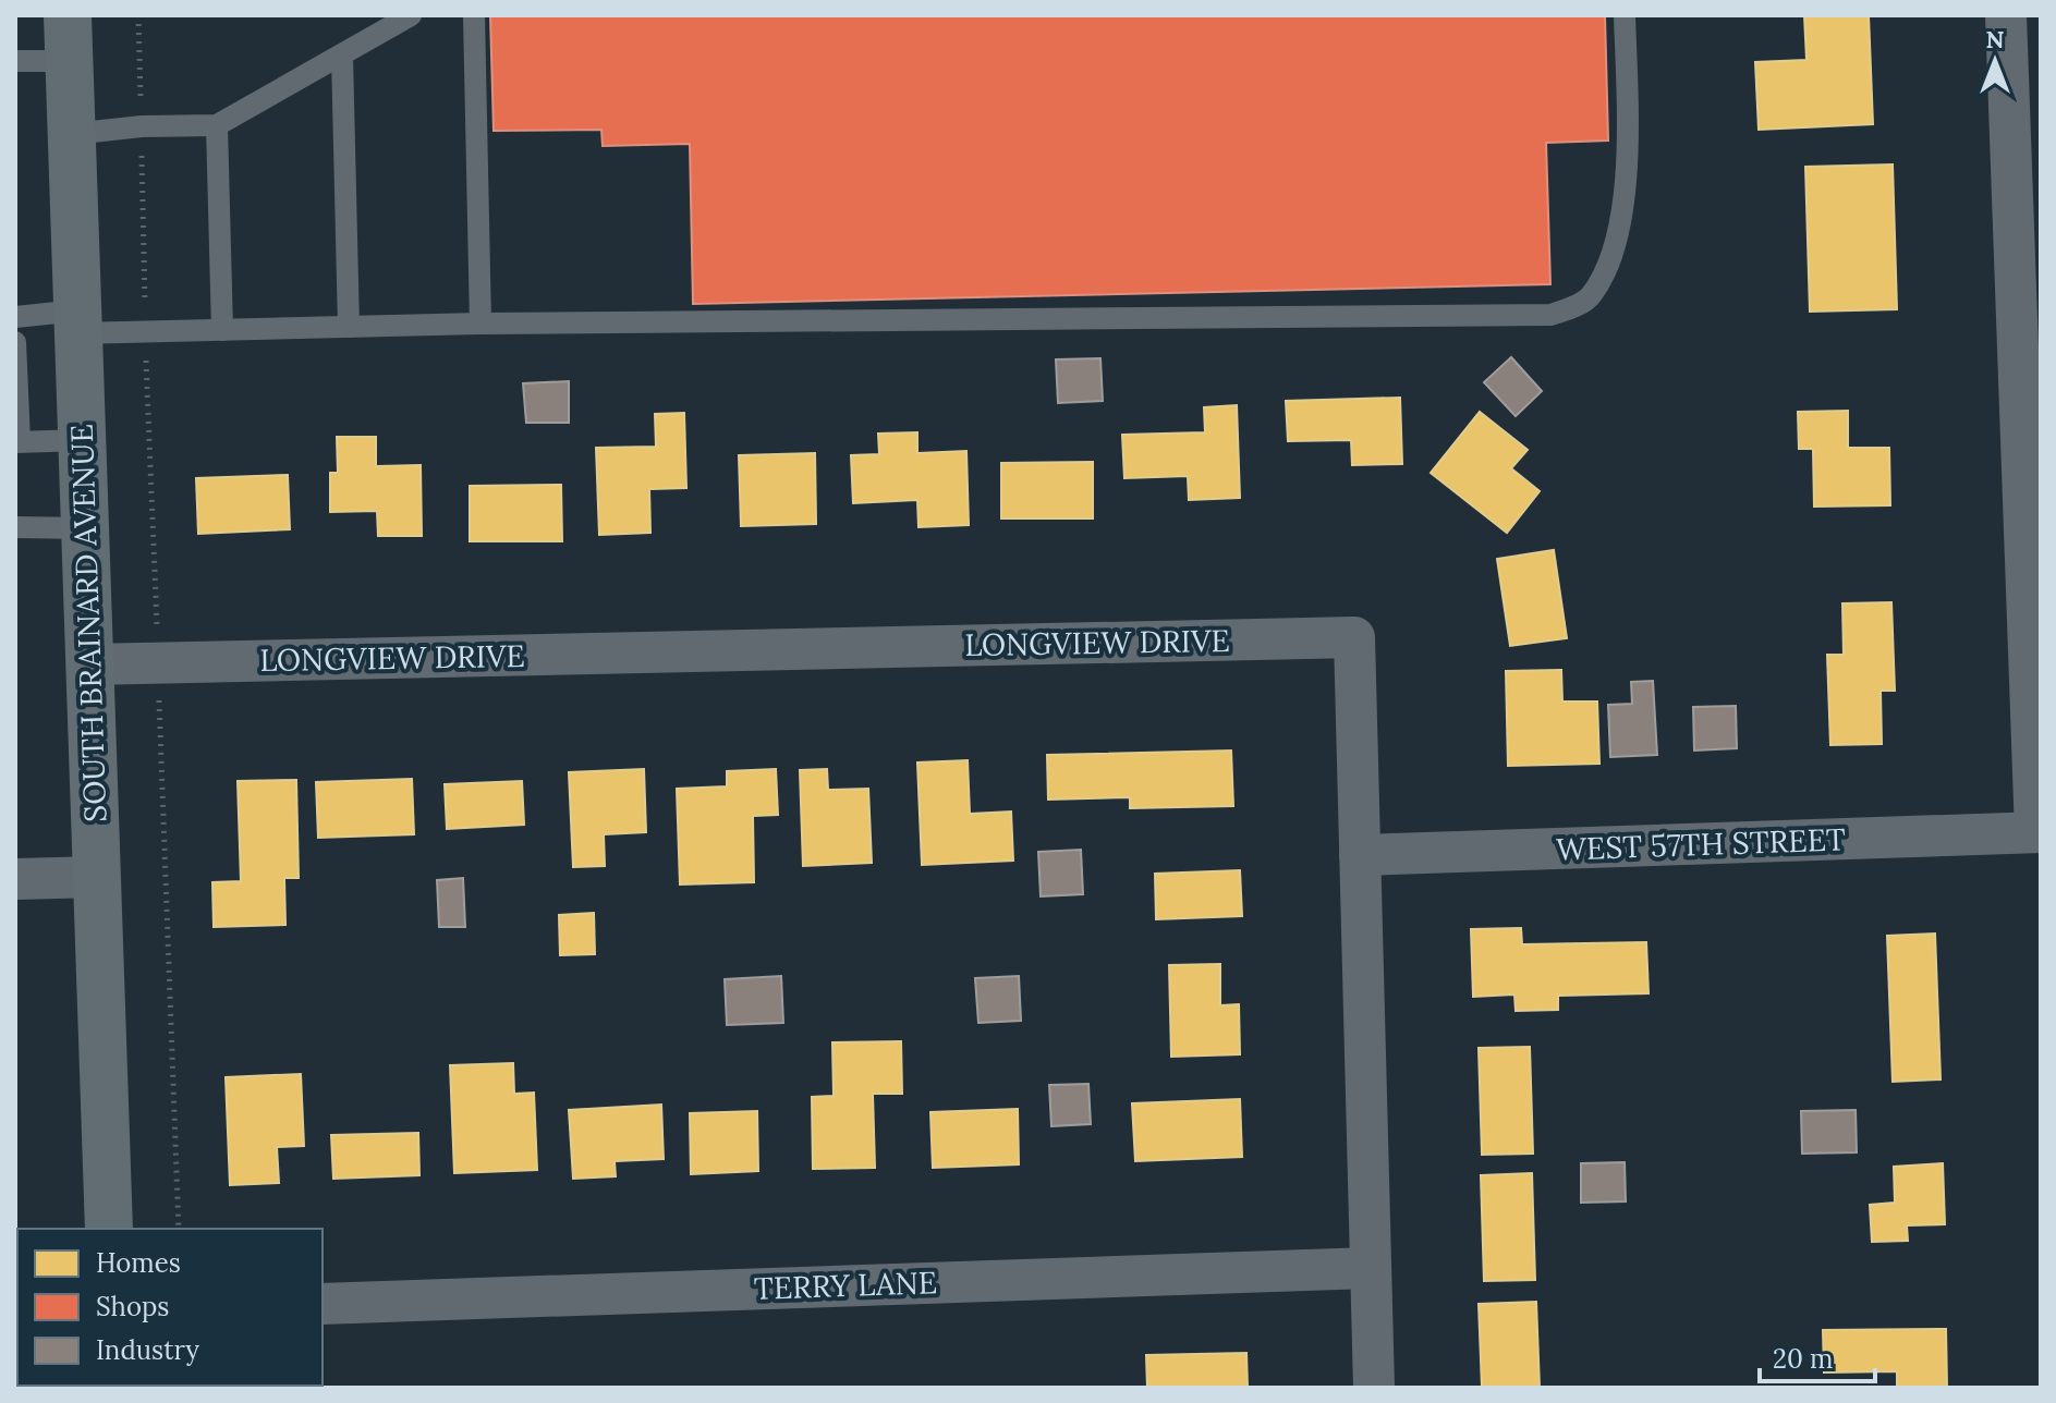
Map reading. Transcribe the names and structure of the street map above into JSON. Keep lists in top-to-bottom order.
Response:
{
  "streets": {
    "street": [
      "SOUTH BRAINARD AVENUE",
      "LONGVIEW DRIVE",
      "WEST 57TH STREET",
      "TERRY LANE"
    ]
  },
  "crossings": [
    ["SOUTH BRAINARD AVENUE", "LONGVIEW DRIVE"],
    ["LONGVIEW DRIVE", "WEST 57TH STREET"],
    ["LONGVIEW DRIVE", "TERRY LANE"]
  ],
  "legend": ["Homes", "Shops", "Industry"],
  "scale_bar": "20 m",
  "north": "top"
}
